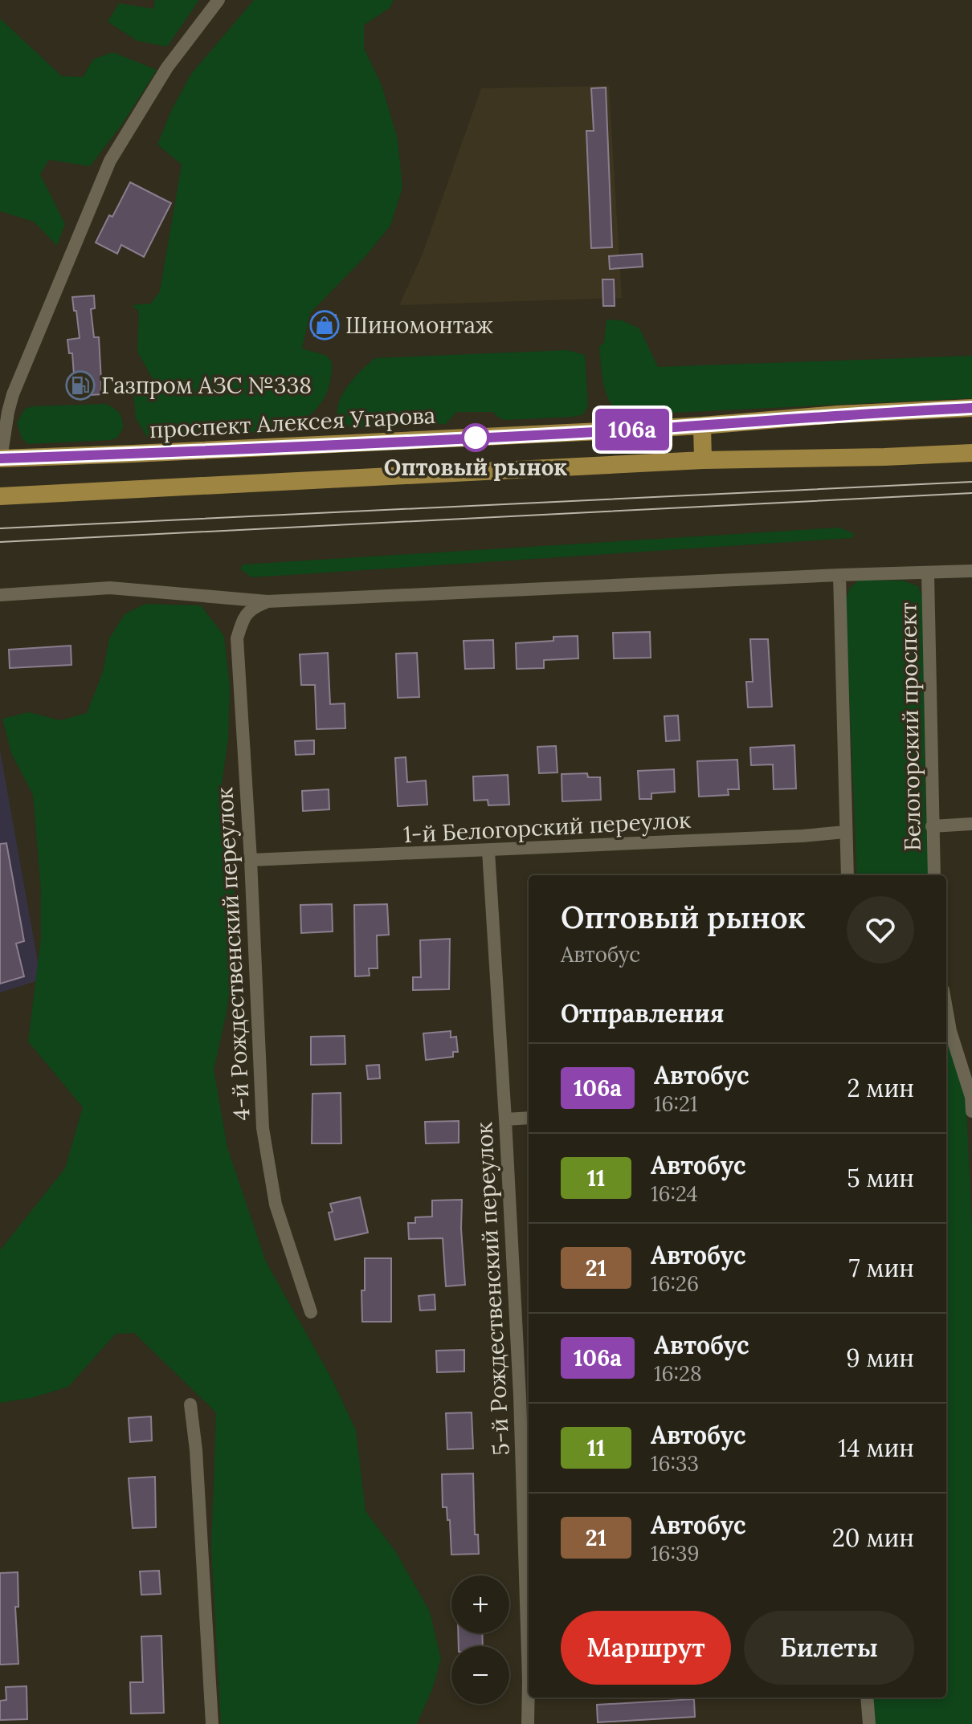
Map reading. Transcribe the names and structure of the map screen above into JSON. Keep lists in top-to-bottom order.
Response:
{
  "streets": {
    "main road": ["проспект Алексея Угарова"],
    "street": [
      "Белогорский проспект",
      "1-й Белогорский переулок",
      "4-й Рождественский переулок",
      "5-й Рождественский переулок"
    ]
  },
  "crossings": [
    ["1-й Белогорский переулок", "4-й Рождественский переулок"],
    ["1-й Белогорский переулок", "5-й Рождественский переулок"]
  ],
  "places": {
    "shop": ["Шиномонтаж"],
    "fuel station": ["Газпром АЗС №338"],
    "other": ["Оптовый рынок"]
  },
  "lines": ["bus line 106а"],
  "page": {
    "on_map": "106а",
    "heading": [
      ["Оптовый рынок", "Автобус"],
      "Отправления"
    ],
    "list": [
      {
        "mark": "106а",
        "name": "Автобус",
        "note": "16:21",
        "value": "2 мин"
      },
      {
        "mark": "11",
        "name": "Автобус",
        "note": "16:24",
        "value": "5 мин"
      },
      {
        "mark": "21",
        "name": "Автобус",
        "note": "16:26",
        "value": "7 мин"
      },
      {
        "mark": "106а",
        "name": "Автобус",
        "note": "16:28",
        "value": "9 мин"
      },
      {
        "mark": "11",
        "name": "Автобус",
        "note": "16:33",
        "value": "14 мин"
      },
      {
        "mark": "21",
        "name": "Автобус",
        "note": "16:39",
        "value": "20 мин"
      }
    ],
    "map_buttons": ["+", "−"],
    "buttons": ["Маршрут", "Билеты"]
  }
}
